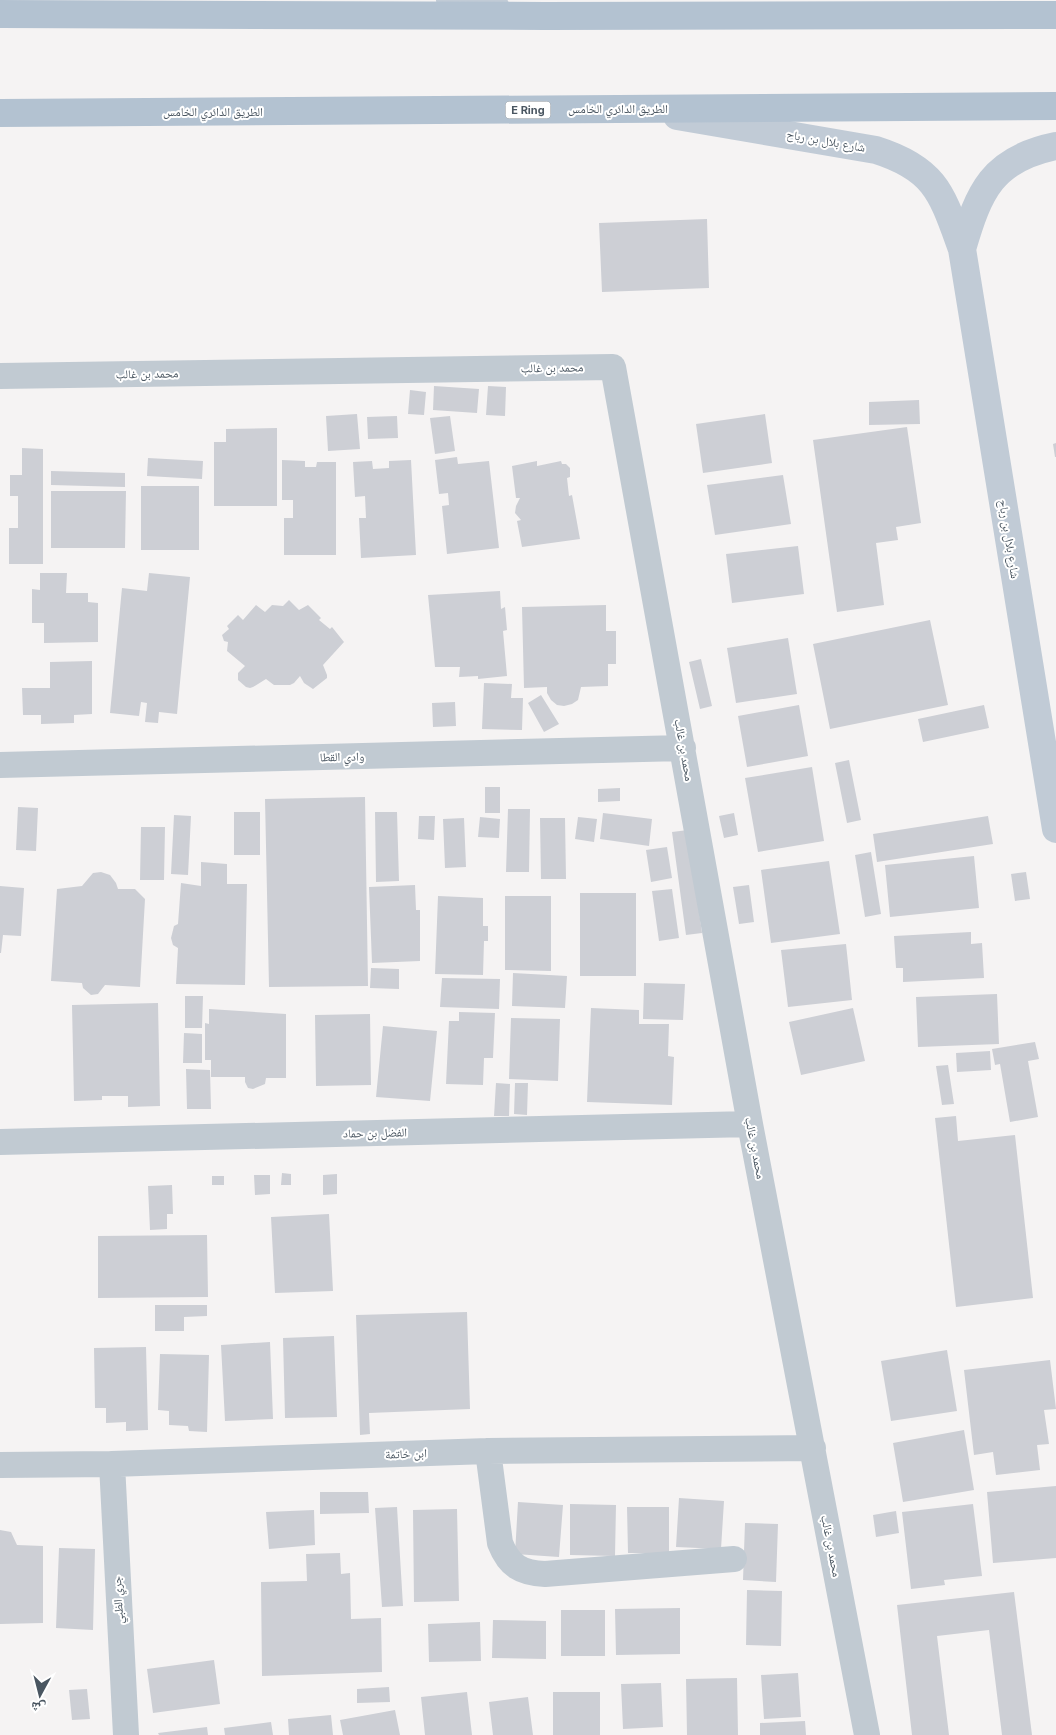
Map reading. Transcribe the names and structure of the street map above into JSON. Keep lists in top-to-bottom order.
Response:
{
  "streets": {
    "main road": ["الطريق الدائري الخامس", "E Ring"],
    "street": [
      "شارع بلال بن رباح",
      "محمد بن غالب",
      "وادي القطا",
      "الفضل بن حماد",
      "ابن خاتمة",
      "جري الظبي"
    ]
  },
  "crossings": [
    ["الطريق الدائري الخامس", "شارع بلال بن رباح"],
    ["محمد بن غالب", "وادي القطا"],
    ["محمد بن غالب", "الفضل بن حماد"],
    ["محمد بن غالب", "ابن خاتمة"],
    ["ابن خاتمة", "جري الظبي"]
  ],
  "north": "bottom"
}
